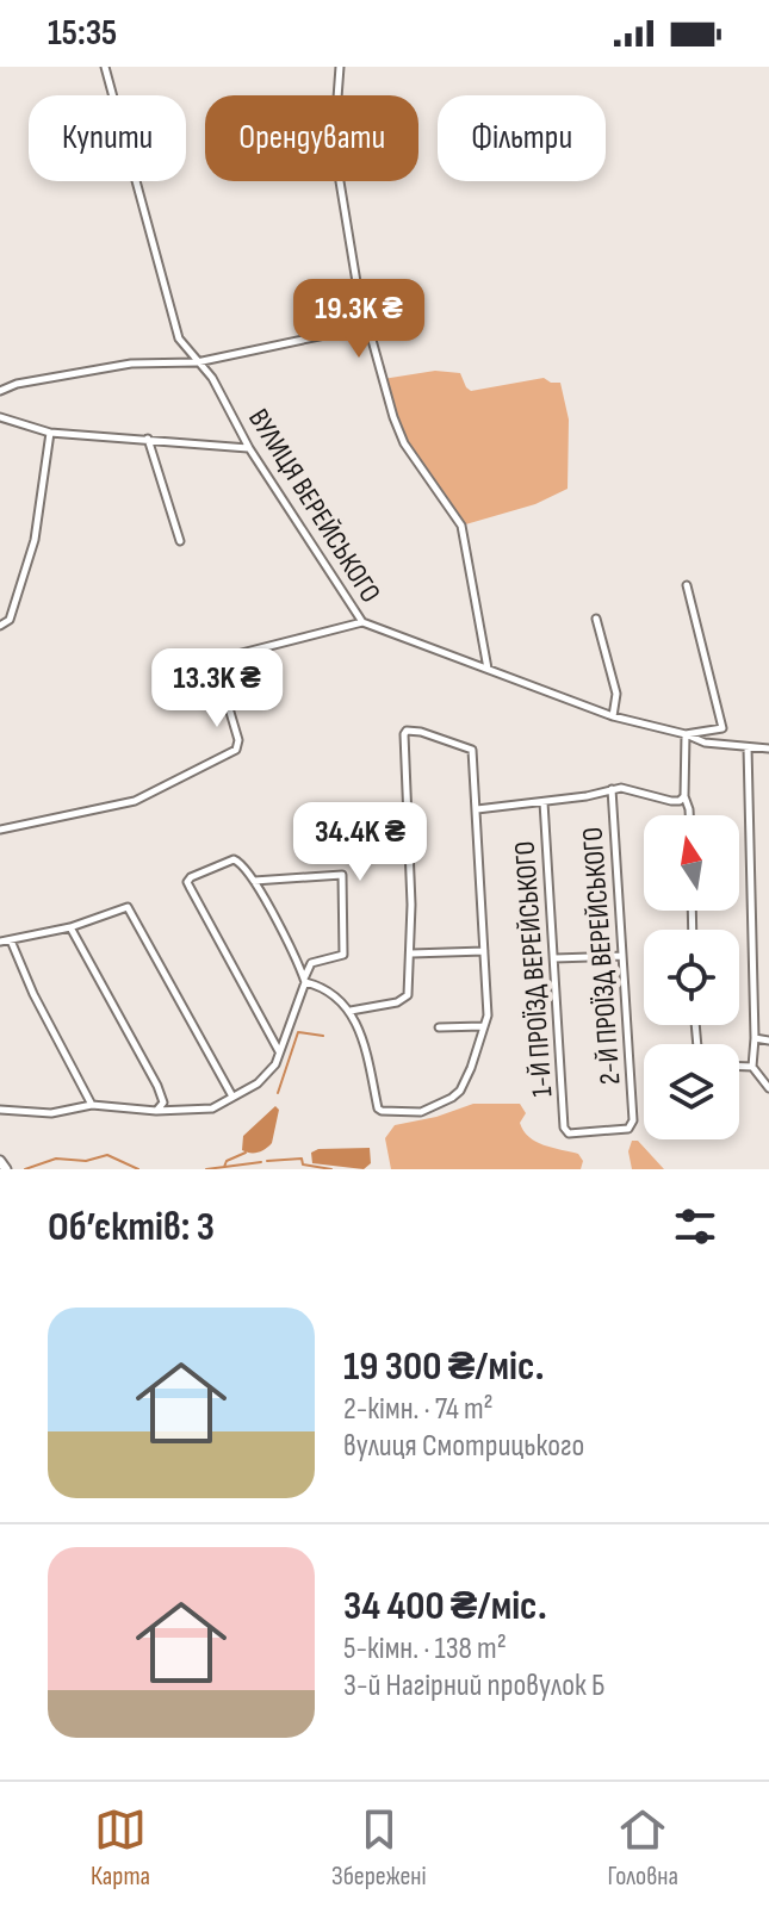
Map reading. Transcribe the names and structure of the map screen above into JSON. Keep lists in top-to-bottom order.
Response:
{
  "streets": {
    "street": ["ВУЛИЦЯ ВЕРЕЙСЬКОГО", "2-Й ПРОЇЗД ВЕРЕЙСЬКОГО", "1-Й ПРОЇЗД ВЕРЕЙСЬКОГО"]
  },
  "crossings": [
    ["2-Й ПРОЇЗД ВЕРЕЙСЬКОГО", "1-Й ПРОЇЗД ВЕРЕЙСЬКОГО"]
  ],
  "north": "top",
  "page": {
    "status": "15:35",
    "chip": ["Купити", "Орендувати", "Фільтри"],
    "price": ["19.3K ₴", "13.3K ₴", "34.4K ₴"],
    "heading": "Об’єктів: 3",
    "list": [
      {
        "name": "19 300 ₴/міс.",
        "note": "2-кімн. · 74 m² · вулиця Смотрицького"
      },
      {
        "name": "34 400 ₴/міс.",
        "note": "5-кімн. · 138 m² · 3-й Нагірний провулок Б"
      }
    ],
    "tabs": ["Карта", "Збережені", "Головна"]
  }
}
